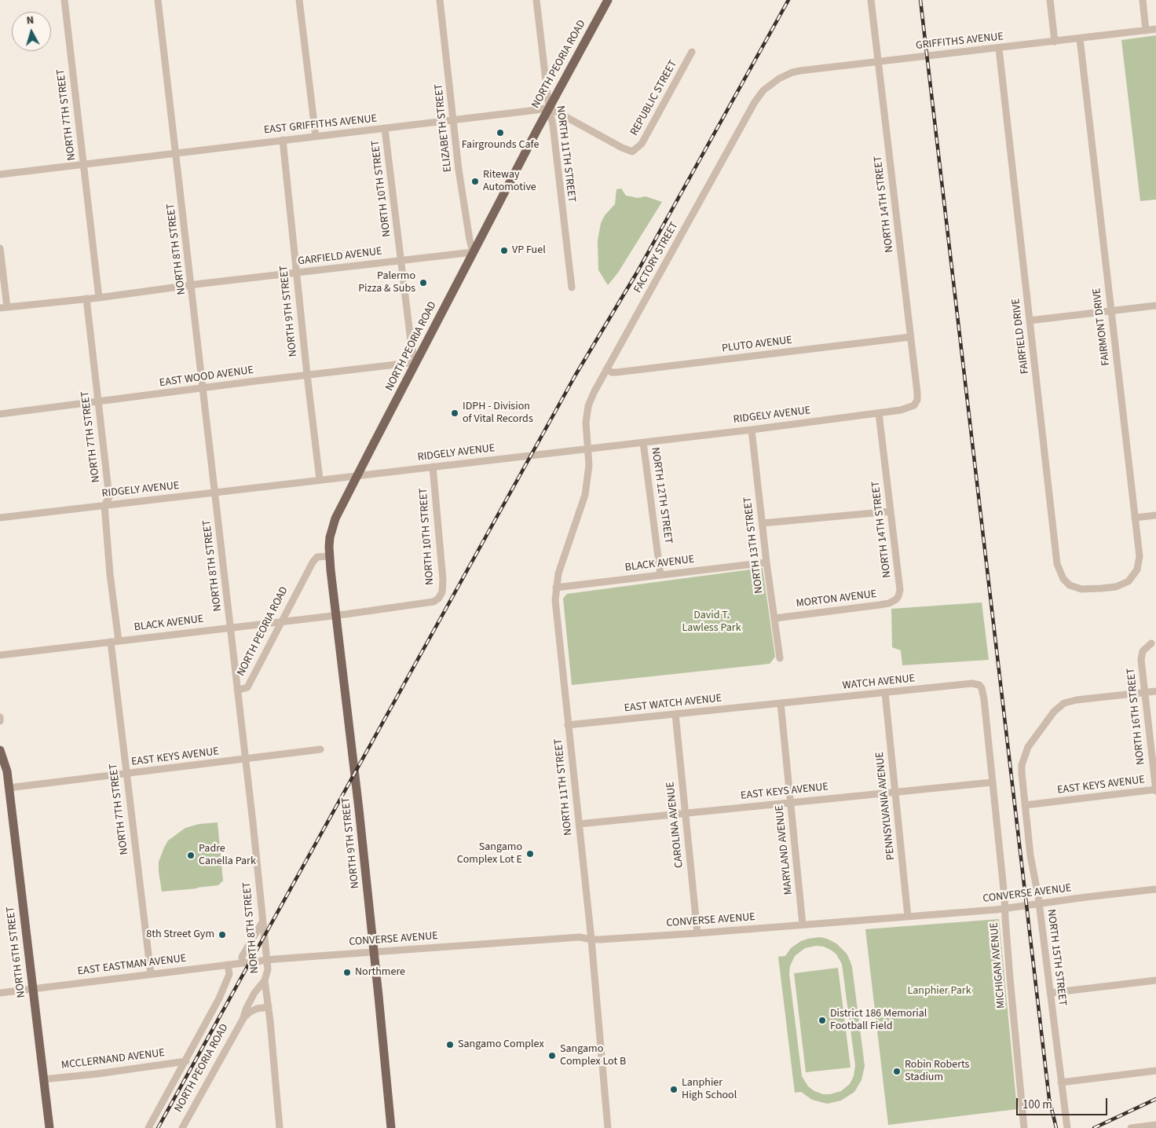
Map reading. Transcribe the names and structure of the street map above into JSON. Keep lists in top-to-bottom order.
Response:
{
  "streets": {
    "main road": ["NORTH PEORIA ROAD", "NORTH 9TH STREET", "NORTH 6TH STREET"],
    "street": [
      "GRIFFITHS AVENUE",
      "REPUBLIC STREET",
      "NORTH 7TH STREET",
      "EAST GRIFFITHS AVENUE",
      "ELIZABETH STREET",
      "NORTH 11TH STREET",
      "NORTH 10TH STREET",
      "NORTH 14TH STREET",
      "NORTH 8TH STREET",
      "GARFIELD AVENUE",
      "FACTORY STREET",
      "FAIRMONT DRIVE",
      "FAIRFIELD DRIVE",
      "PLUTO AVENUE",
      "EAST WOOD AVENUE",
      "RIDGELY AVENUE",
      "NORTH 12TH STREET",
      "NORTH 13TH STREET",
      "BLACK AVENUE",
      "MORTON AVENUE",
      "WATCH AVENUE",
      "EAST WATCH AVENUE",
      "NORTH 16TH STREET",
      "EAST KEYS AVENUE",
      "PENNSYLVANIA AVENUE",
      "CAROLINA AVENUE",
      "MARYLAND AVENUE",
      "CONVERSE AVENUE",
      "NORTH 15TH STREET",
      "EAST EASTMAN AVENUE",
      "MICHIGAN AVENUE",
      "MCCLERNAND AVENUE"
    ]
  },
  "crossings": [
    ["GRIFFITHS AVENUE", "NORTH 14TH STREET"],
    ["GRIFFITHS AVENUE", "FACTORY STREET"],
    ["GRIFFITHS AVENUE", "FAIRMONT DRIVE"],
    ["GRIFFITHS AVENUE", "FAIRFIELD DRIVE"],
    ["NORTH PEORIA ROAD", "REPUBLIC STREET"],
    ["NORTH PEORIA ROAD", "EAST GRIFFITHS AVENUE"],
    ["NORTH PEORIA ROAD", "ELIZABETH STREET"],
    ["NORTH PEORIA ROAD", "NORTH 11TH STREET"],
    ["NORTH PEORIA ROAD", "NORTH 10TH STREET"],
    ["NORTH PEORIA ROAD", "NORTH 8TH STREET"],
    ["NORTH PEORIA ROAD", "GARFIELD AVENUE"],
    ["NORTH PEORIA ROAD", "NORTH 9TH STREET"],
    ["NORTH PEORIA ROAD", "EAST WOOD AVENUE"],
    ["NORTH PEORIA ROAD", "RIDGELY AVENUE"],
    ["NORTH PEORIA ROAD", "BLACK AVENUE"],
    ["REPUBLIC STREET", "EAST GRIFFITHS AVENUE"],
    ["REPUBLIC STREET", "NORTH 11TH STREET"],
    ["NORTH 7TH STREET", "EAST GRIFFITHS AVENUE"],
    ["NORTH 7TH STREET", "GARFIELD AVENUE"],
    ["NORTH 7TH STREET", "EAST WOOD AVENUE"],
    ["NORTH 7TH STREET", "RIDGELY AVENUE"],
    ["NORTH 7TH STREET", "BLACK AVENUE"],
    ["NORTH 7TH STREET", "EAST KEYS AVENUE"],
    ["NORTH 7TH STREET", "EAST EASTMAN AVENUE"],
    ["EAST GRIFFITHS AVENUE", "ELIZABETH STREET"],
    ["EAST GRIFFITHS AVENUE", "NORTH 11TH STREET"],
    ["EAST GRIFFITHS AVENUE", "NORTH 10TH STREET"],
    ["EAST GRIFFITHS AVENUE", "NORTH 8TH STREET"],
    ["EAST GRIFFITHS AVENUE", "NORTH 9TH STREET"],
    ["ELIZABETH STREET", "GARFIELD AVENUE"],
    ["NORTH 11TH STREET", "FACTORY STREET"],
    ["NORTH 11TH STREET", "RIDGELY AVENUE"],
    ["NORTH 11TH STREET", "BLACK AVENUE"],
    ["NORTH 11TH STREET", "EAST WATCH AVENUE"],
    ["NORTH 11TH STREET", "EAST KEYS AVENUE"],
    ["NORTH 11TH STREET", "CONVERSE AVENUE"],
    ["NORTH 10TH STREET", "GARFIELD AVENUE"],
    ["NORTH 10TH STREET", "EAST WOOD AVENUE"],
    ["NORTH 10TH STREET", "RIDGELY AVENUE"],
    ["NORTH 10TH STREET", "BLACK AVENUE"],
    ["NORTH 14TH STREET", "PLUTO AVENUE"],
    ["NORTH 14TH STREET", "RIDGELY AVENUE"],
    ["NORTH 14TH STREET", "MORTON AVENUE"],
    ["NORTH 8TH STREET", "GARFIELD AVENUE"],
    ["NORTH 8TH STREET", "EAST WOOD AVENUE"],
    ["NORTH 8TH STREET", "RIDGELY AVENUE"],
    ["NORTH 8TH STREET", "BLACK AVENUE"],
    ["NORTH 8TH STREET", "EAST KEYS AVENUE"],
    ["NORTH 8TH STREET", "CONVERSE AVENUE"],
    ["NORTH 8TH STREET", "EAST EASTMAN AVENUE"],
    ["GARFIELD AVENUE", "NORTH 9TH STREET"],
    ["FACTORY STREET", "PLUTO AVENUE"],
    ["FACTORY STREET", "RIDGELY AVENUE"],
    ["NORTH 9TH STREET", "EAST WOOD AVENUE"],
    ["NORTH 9TH STREET", "RIDGELY AVENUE"],
    ["NORTH 9TH STREET", "BLACK AVENUE"],
    ["NORTH 9TH STREET", "CONVERSE AVENUE"],
    ["FAIRMONT DRIVE", "FAIRFIELD DRIVE"],
    ["RIDGELY AVENUE", "NORTH 12TH STREET"],
    ["RIDGELY AVENUE", "NORTH 13TH STREET"],
    ["NORTH 12TH STREET", "BLACK AVENUE"],
    ["NORTH 13TH STREET", "BLACK AVENUE"],
    ["NORTH 13TH STREET", "MORTON AVENUE"],
    ["WATCH AVENUE", "EAST WATCH AVENUE"],
    ["WATCH AVENUE", "PENNSYLVANIA AVENUE"],
    ["WATCH AVENUE", "MARYLAND AVENUE"],
    ["WATCH AVENUE", "MICHIGAN AVENUE"],
    ["EAST WATCH AVENUE", "CAROLINA AVENUE"],
    ["EAST WATCH AVENUE", "MARYLAND AVENUE"],
    ["NORTH 16TH STREET", "EAST KEYS AVENUE"],
    ["NORTH 16TH STREET", "NORTH 15TH STREET"],
    ["EAST KEYS AVENUE", "PENNSYLVANIA AVENUE"],
    ["EAST KEYS AVENUE", "CAROLINA AVENUE"],
    ["EAST KEYS AVENUE", "MARYLAND AVENUE"],
    ["EAST KEYS AVENUE", "NORTH 6TH STREET"],
    ["EAST KEYS AVENUE", "NORTH 15TH STREET"],
    ["EAST KEYS AVENUE", "MICHIGAN AVENUE"],
    ["PENNSYLVANIA AVENUE", "CONVERSE AVENUE"],
    ["CAROLINA AVENUE", "CONVERSE AVENUE"],
    ["MARYLAND AVENUE", "CONVERSE AVENUE"],
    ["CONVERSE AVENUE", "NORTH 15TH STREET"],
    ["CONVERSE AVENUE", "EAST EASTMAN AVENUE"],
    ["CONVERSE AVENUE", "MICHIGAN AVENUE"],
    ["NORTH 6TH STREET", "EAST EASTMAN AVENUE"],
    ["NORTH 6TH STREET", "MCCLERNAND AVENUE"]
  ],
  "parks": ["David T. Lawless Park", "Lanphier Park"],
  "places": [
    "Fairgrounds Cafe",
    "Riteway Automotive",
    "VP Fuel",
    "Palermo Pizza & Subs",
    "IDPH - Division of Vital Records",
    "Sangamo Complex Lot E",
    "Padre Canella Park",
    "8th Street Gym",
    "Northmere",
    "District 186 Memorial Football Field",
    "Sangamo Complex",
    "Sangamo Complex Lot B",
    "Robin Roberts Stadium",
    "Lanphier High School"
  ],
  "scale_bar": "100 m",
  "north": "top"
}
